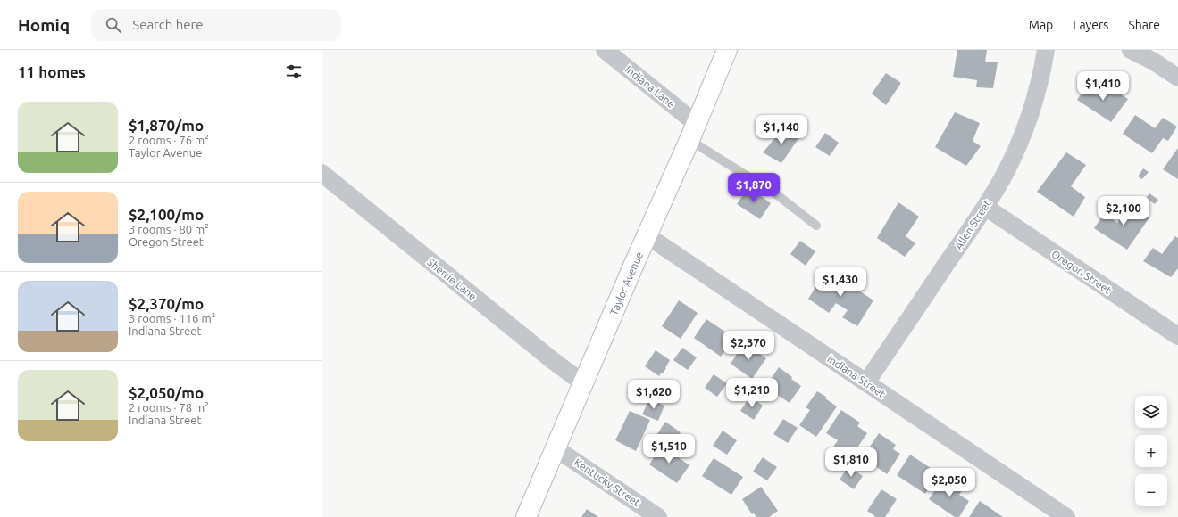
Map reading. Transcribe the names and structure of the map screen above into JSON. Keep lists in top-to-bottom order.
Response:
{
  "streets": {
    "street": [
      "Indiana Lane",
      "Allen Street",
      "Oregon Street",
      "Sherrie Lane",
      "Taylor Avenue",
      "Indiana Street",
      "Kentucky Street"
    ]
  },
  "crossings": [
    ["Indiana Lane", "Taylor Avenue"],
    ["Allen Street", "Oregon Street"],
    ["Allen Street", "Indiana Street"],
    ["Sherrie Lane", "Taylor Avenue"],
    ["Taylor Avenue", "Indiana Street"],
    ["Taylor Avenue", "Kentucky Street"]
  ],
  "page": {
    "header": "Homiq",
    "search": "Search here",
    "nav": ["Map", "Layers", "Share"],
    "heading": "11 homes",
    "price": [
      "$1,410",
      "$1,140",
      "$1,870",
      "$2,100",
      "$1,430",
      "$2,370",
      "$1,210",
      "$1,620",
      "$1,510",
      "$1,810",
      "$2,050"
    ],
    "list": [
      {
        "name": "$1,870/mo",
        "note": "2 rooms · 76 m² · Taylor Avenue"
      },
      {
        "name": "$2,100/mo",
        "note": "3 rooms · 80 m² · Oregon Street"
      },
      {
        "name": "$2,370/mo",
        "note": "3 rooms · 116 m² · Indiana Street"
      },
      {
        "name": "$2,050/mo",
        "note": "2 rooms · 78 m² · Indiana Street"
      }
    ],
    "map_buttons": ["+", "−"]
  }
}
